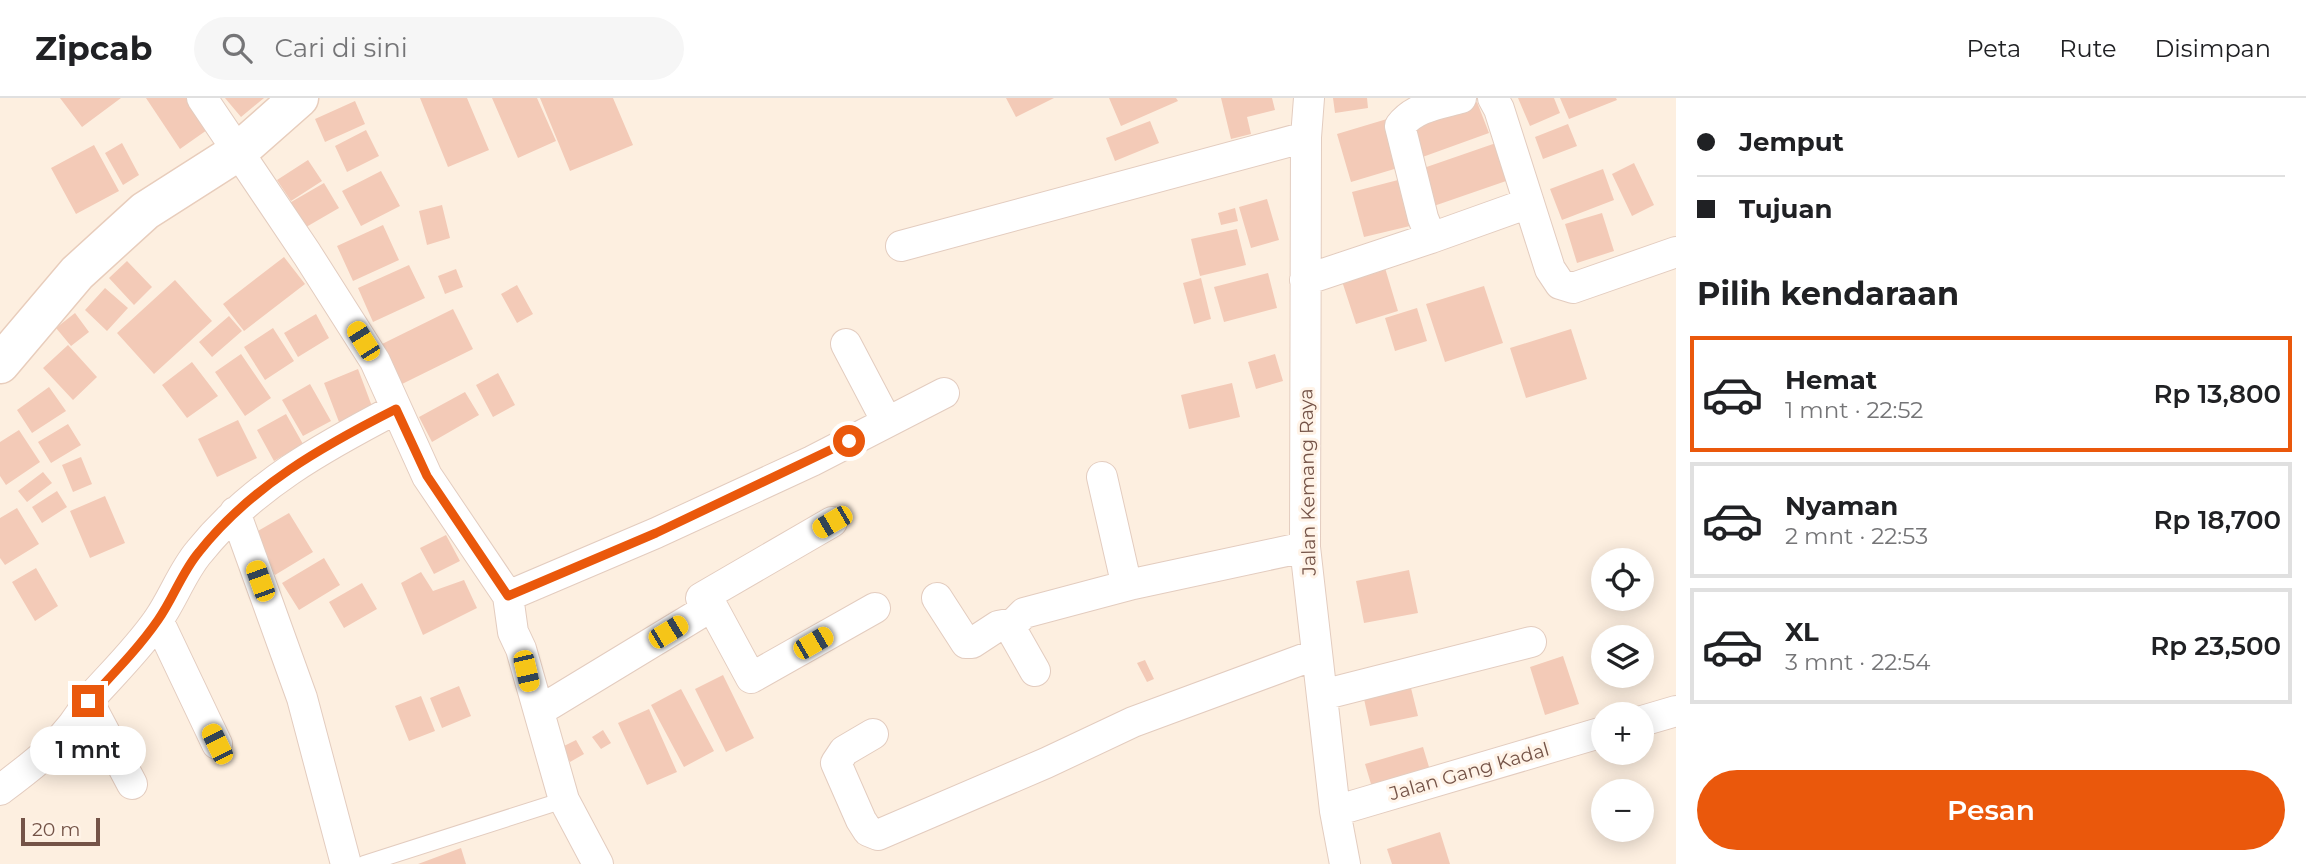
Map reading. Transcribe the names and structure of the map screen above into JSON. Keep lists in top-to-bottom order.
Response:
{
  "streets": {
    "street": ["Jalan Kemang Raya", "Jalan Gang Kadal"]
  },
  "crossings": [
    ["Jalan Kemang Raya", "Jalan Gang Kadal"]
  ],
  "scale_bar": "20 m",
  "page": {
    "header": "Zipcab",
    "search": "Cari di sini",
    "nav": ["Peta", "Rute", "Disimpan"],
    "banner": ["Jemput", "Tujuan"],
    "heading": "Pilih kendaraan",
    "list": [
      {
        "name": "Hemat",
        "note": "1 mnt · 22:52",
        "value": "Rp 13,800"
      },
      {
        "name": "Nyaman",
        "note": "2 mnt · 22:53",
        "value": "Rp 18,700"
      },
      {
        "name": "XL",
        "note": "3 mnt · 22:54",
        "value": "Rp 23,500"
      }
    ],
    "map_buttons": ["+", "−"],
    "bubble": "1 mnt",
    "buttons": "Pesan",
    "scale": "20 m"
  }
}
